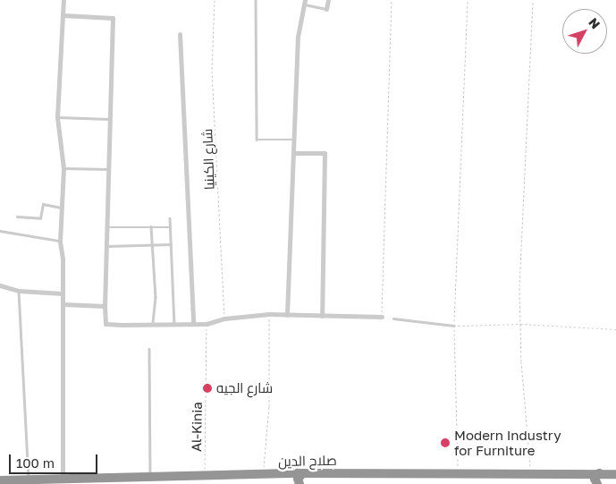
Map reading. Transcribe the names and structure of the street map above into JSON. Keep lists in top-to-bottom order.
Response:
{
  "streets": {
    "highway": ["صلاح الدين"],
    "path": ["شارع الكينيا", "Al-Kinia"]
  },
  "crossings": [
    ["Al-Kinia", "صلاح الدين"]
  ],
  "places": ["شارع الجيه", "Modern Industry for Furniture"],
  "scale_bar": "100 m",
  "north": "top right"
}
